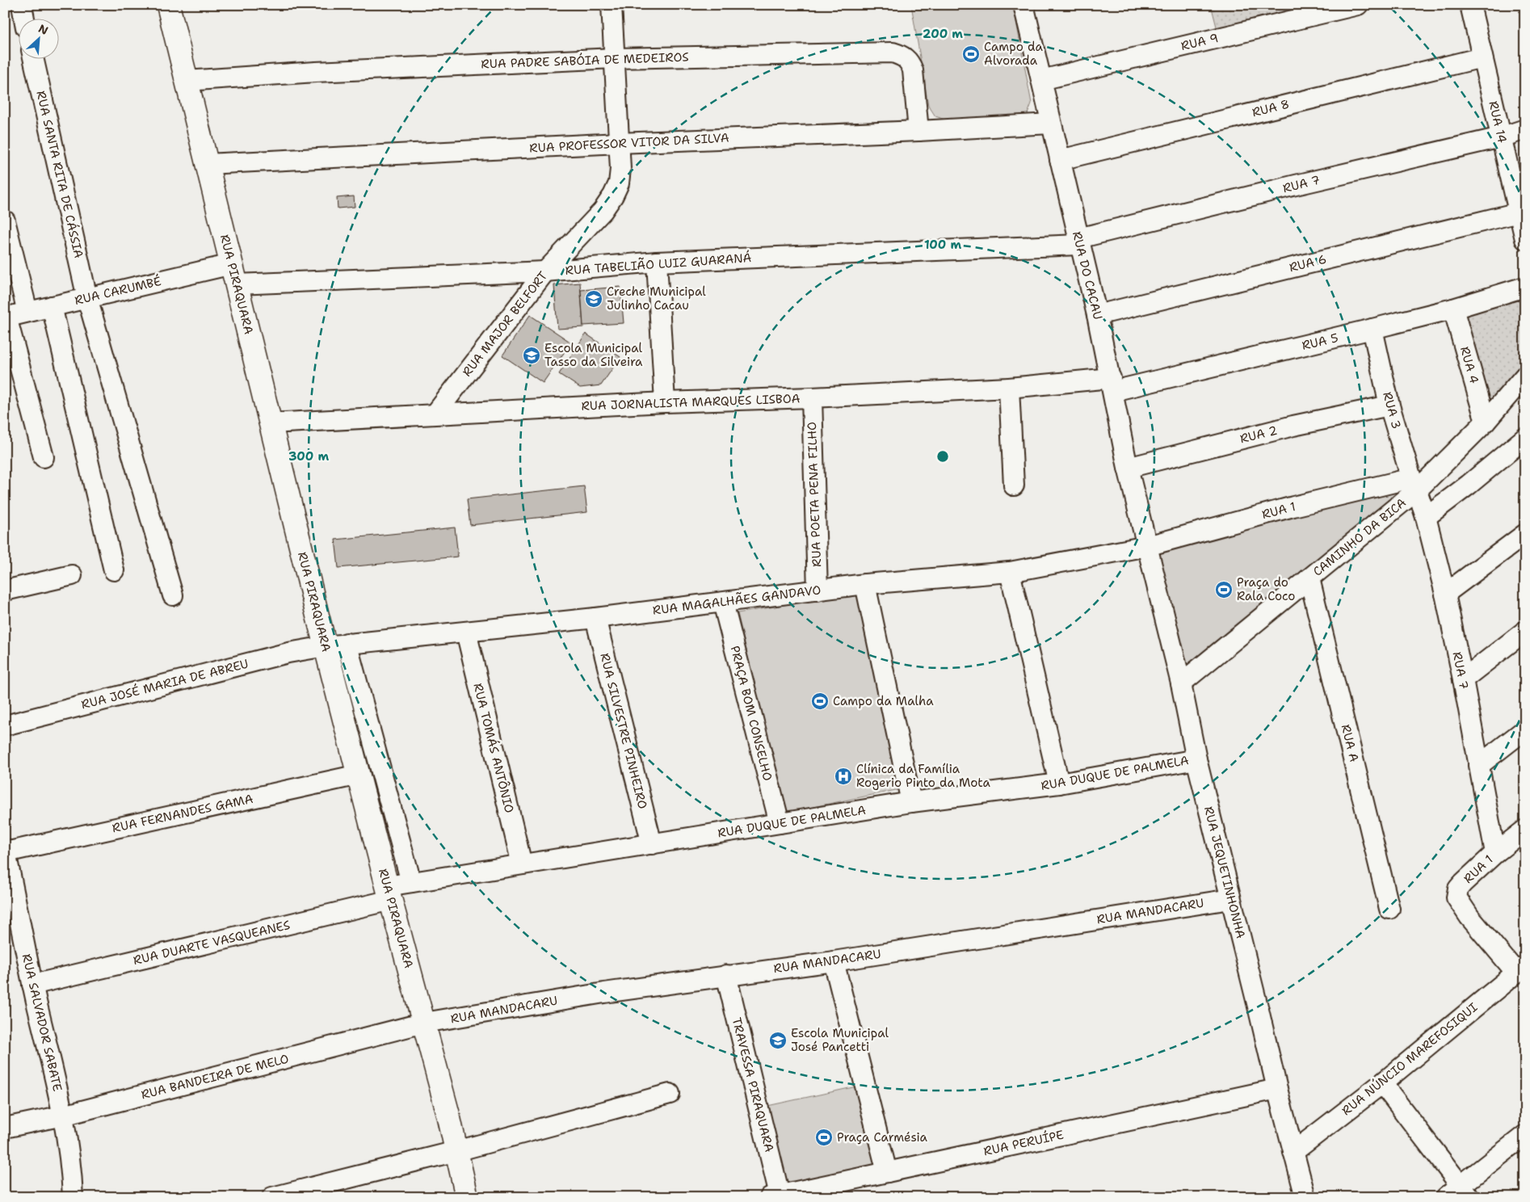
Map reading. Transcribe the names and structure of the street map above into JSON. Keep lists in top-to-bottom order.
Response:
{
  "streets": {
    "main road": ["RUA PIRAQUARA"],
    "street": [
      "RUA 9",
      "RUA PADRE SABÓIA DE MEDEIROS",
      "RUA 8",
      "RUA 14",
      "RUA PROFESSOR VITOR DA SILVA",
      "RUA SANTA RITA DE CÁSSIA",
      "RUA 7",
      "RUA 6",
      "RUA TABELIÃO LUIZ GUARANÁ",
      "RUA DO CACAU",
      "RUA CARUMBÉ",
      "RUA MAJOR BELFORT",
      "RUA 5",
      "RUA 4",
      "RUA JORNALISTA MARQUES LISBOA",
      "RUA 3",
      "RUA 2",
      "RUA POETA PENA FILHO",
      "RUA 1",
      "CAMINHO DA BICA",
      "RUA MAGALHÃES GANDAVO",
      "RUA JOSÉ MARIA DE ABREU",
      "PRAÇA BOM CONSELHO",
      "RUA SILVESTRE PINHEIRO",
      "RUA A",
      "RUA TOMÁS ANTÔNIO",
      "RUA DUQUE DE PALMELA",
      "RUA FERNANDES GAMA",
      "RUA JEQUETINHONHA",
      "RUA MANDACARU",
      "RUA DUARTE VASQUEANES",
      "RUA SALVADOR SABATE",
      "RUA NÚNCIO MAREFOSIQUI",
      "RUA BANDEIRA DE MELO",
      "TRAVESSA PIRAQUARA",
      "RUA PERUÍPE"
    ]
  },
  "crossings": [
    ["RUA 9", "RUA DO CACAU"],
    ["RUA PADRE SABÓIA DE MEDEIROS", "RUA PROFESSOR VITOR DA SILVA"],
    ["RUA PADRE SABÓIA DE MEDEIROS", "RUA PIRAQUARA"],
    ["RUA PADRE SABÓIA DE MEDEIROS", "RUA MAJOR BELFORT"],
    ["RUA 8", "RUA 14"],
    ["RUA 8", "RUA DO CACAU"],
    ["RUA 14", "RUA 7"],
    ["RUA 14", "RUA 6"],
    ["RUA PROFESSOR VITOR DA SILVA", "RUA DO CACAU"],
    ["RUA PROFESSOR VITOR DA SILVA", "RUA PIRAQUARA"],
    ["RUA PROFESSOR VITOR DA SILVA", "RUA MAJOR BELFORT"],
    ["RUA SANTA RITA DE CÁSSIA", "RUA CARUMBÉ"],
    ["RUA 7", "RUA TABELIÃO LUIZ GUARANÁ"],
    ["RUA 7", "RUA DO CACAU"],
    ["RUA 7", "RUA 3"],
    ["RUA 7", "RUA 1"],
    ["RUA 7", "CAMINHO DA BICA"],
    ["RUA 6", "RUA DO CACAU"],
    ["RUA TABELIÃO LUIZ GUARANÁ", "RUA DO CACAU"],
    ["RUA TABELIÃO LUIZ GUARANÁ", "RUA PIRAQUARA"],
    ["RUA TABELIÃO LUIZ GUARANÁ", "RUA CARUMBÉ"],
    ["RUA TABELIÃO LUIZ GUARANÁ", "RUA MAJOR BELFORT"],
    ["RUA DO CACAU", "RUA 5"],
    ["RUA DO CACAU", "RUA JORNALISTA MARQUES LISBOA"],
    ["RUA DO CACAU", "RUA 2"],
    ["RUA DO CACAU", "RUA 1"],
    ["RUA DO CACAU", "RUA MAGALHÃES GANDAVO"],
    ["RUA DO CACAU", "RUA JEQUETINHONHA"],
    ["RUA PIRAQUARA", "RUA CARUMBÉ"],
    ["RUA PIRAQUARA", "RUA JORNALISTA MARQUES LISBOA"],
    ["RUA PIRAQUARA", "RUA MAGALHÃES GANDAVO"],
    ["RUA PIRAQUARA", "RUA JOSÉ MARIA DE ABREU"],
    ["RUA PIRAQUARA", "RUA DUQUE DE PALMELA"],
    ["RUA PIRAQUARA", "RUA FERNANDES GAMA"],
    ["RUA PIRAQUARA", "RUA MANDACARU"],
    ["RUA PIRAQUARA", "RUA DUARTE VASQUEANES"],
    ["RUA PIRAQUARA", "RUA BANDEIRA DE MELO"],
    ["RUA MAJOR BELFORT", "RUA JORNALISTA MARQUES LISBOA"],
    ["RUA 5", "RUA 4"],
    ["RUA 5", "RUA JORNALISTA MARQUES LISBOA"],
    ["RUA 5", "RUA 3"],
    ["RUA 4", "CAMINHO DA BICA"],
    ["RUA JORNALISTA MARQUES LISBOA", "RUA POETA PENA FILHO"],
    ["RUA 3", "RUA 2"],
    ["RUA 3", "RUA 1"],
    ["RUA 3", "CAMINHO DA BICA"],
    ["RUA POETA PENA FILHO", "RUA MAGALHÃES GANDAVO"],
    ["RUA 1", "CAMINHO DA BICA"],
    ["RUA 1", "RUA MAGALHÃES GANDAVO"],
    ["RUA 1", "RUA JEQUETINHONHA"],
    ["RUA 1", "RUA NÚNCIO MAREFOSIQUI"],
    ["CAMINHO DA BICA", "RUA A"],
    ["CAMINHO DA BICA", "RUA JEQUETINHONHA"],
    ["RUA MAGALHÃES GANDAVO", "RUA JOSÉ MARIA DE ABREU"],
    ["RUA MAGALHÃES GANDAVO", "PRAÇA BOM CONSELHO"],
    ["RUA MAGALHÃES GANDAVO", "RUA SILVESTRE PINHEIRO"],
    ["RUA MAGALHÃES GANDAVO", "RUA TOMÁS ANTÔNIO"],
    ["RUA MAGALHÃES GANDAVO", "RUA JEQUETINHONHA"],
    ["PRAÇA BOM CONSELHO", "RUA DUQUE DE PALMELA"],
    ["RUA SILVESTRE PINHEIRO", "RUA DUQUE DE PALMELA"],
    ["RUA TOMÁS ANTÔNIO", "RUA DUQUE DE PALMELA"],
    ["RUA DUQUE DE PALMELA", "RUA JEQUETINHONHA"],
    ["RUA DUQUE DE PALMELA", "RUA DUARTE VASQUEANES"],
    ["RUA FERNANDES GAMA", "RUA SALVADOR SABATE"],
    ["RUA JEQUETINHONHA", "RUA MANDACARU"],
    ["RUA JEQUETINHONHA", "RUA NÚNCIO MAREFOSIQUI"],
    ["RUA JEQUETINHONHA", "RUA PERUÍPE"],
    ["RUA MANDACARU", "RUA BANDEIRA DE MELO"],
    ["RUA MANDACARU", "TRAVESSA PIRAQUARA"],
    ["RUA DUARTE VASQUEANES", "RUA SALVADOR SABATE"],
    ["RUA SALVADOR SABATE", "RUA BANDEIRA DE MELO"],
    ["TRAVESSA PIRAQUARA", "RUA PERUÍPE"]
  ],
  "places": {
    "sports": [
      "Campo da Alvorada",
      "Praça do Rala Coco",
      "Campo da Malha",
      "Praça Carmésia"
    ],
    "school or university": ["Creche Municipal Julinho Cacau", "Escola Municipal Tasso da Silveira", "Escola Municipal José Pancetti"],
    "hospital": ["Clínica da Família Rogerio Pinto da Mota"]
  },
  "north": "top right",
  "rings": ["200 m", "100 m", "300 m"]
}
